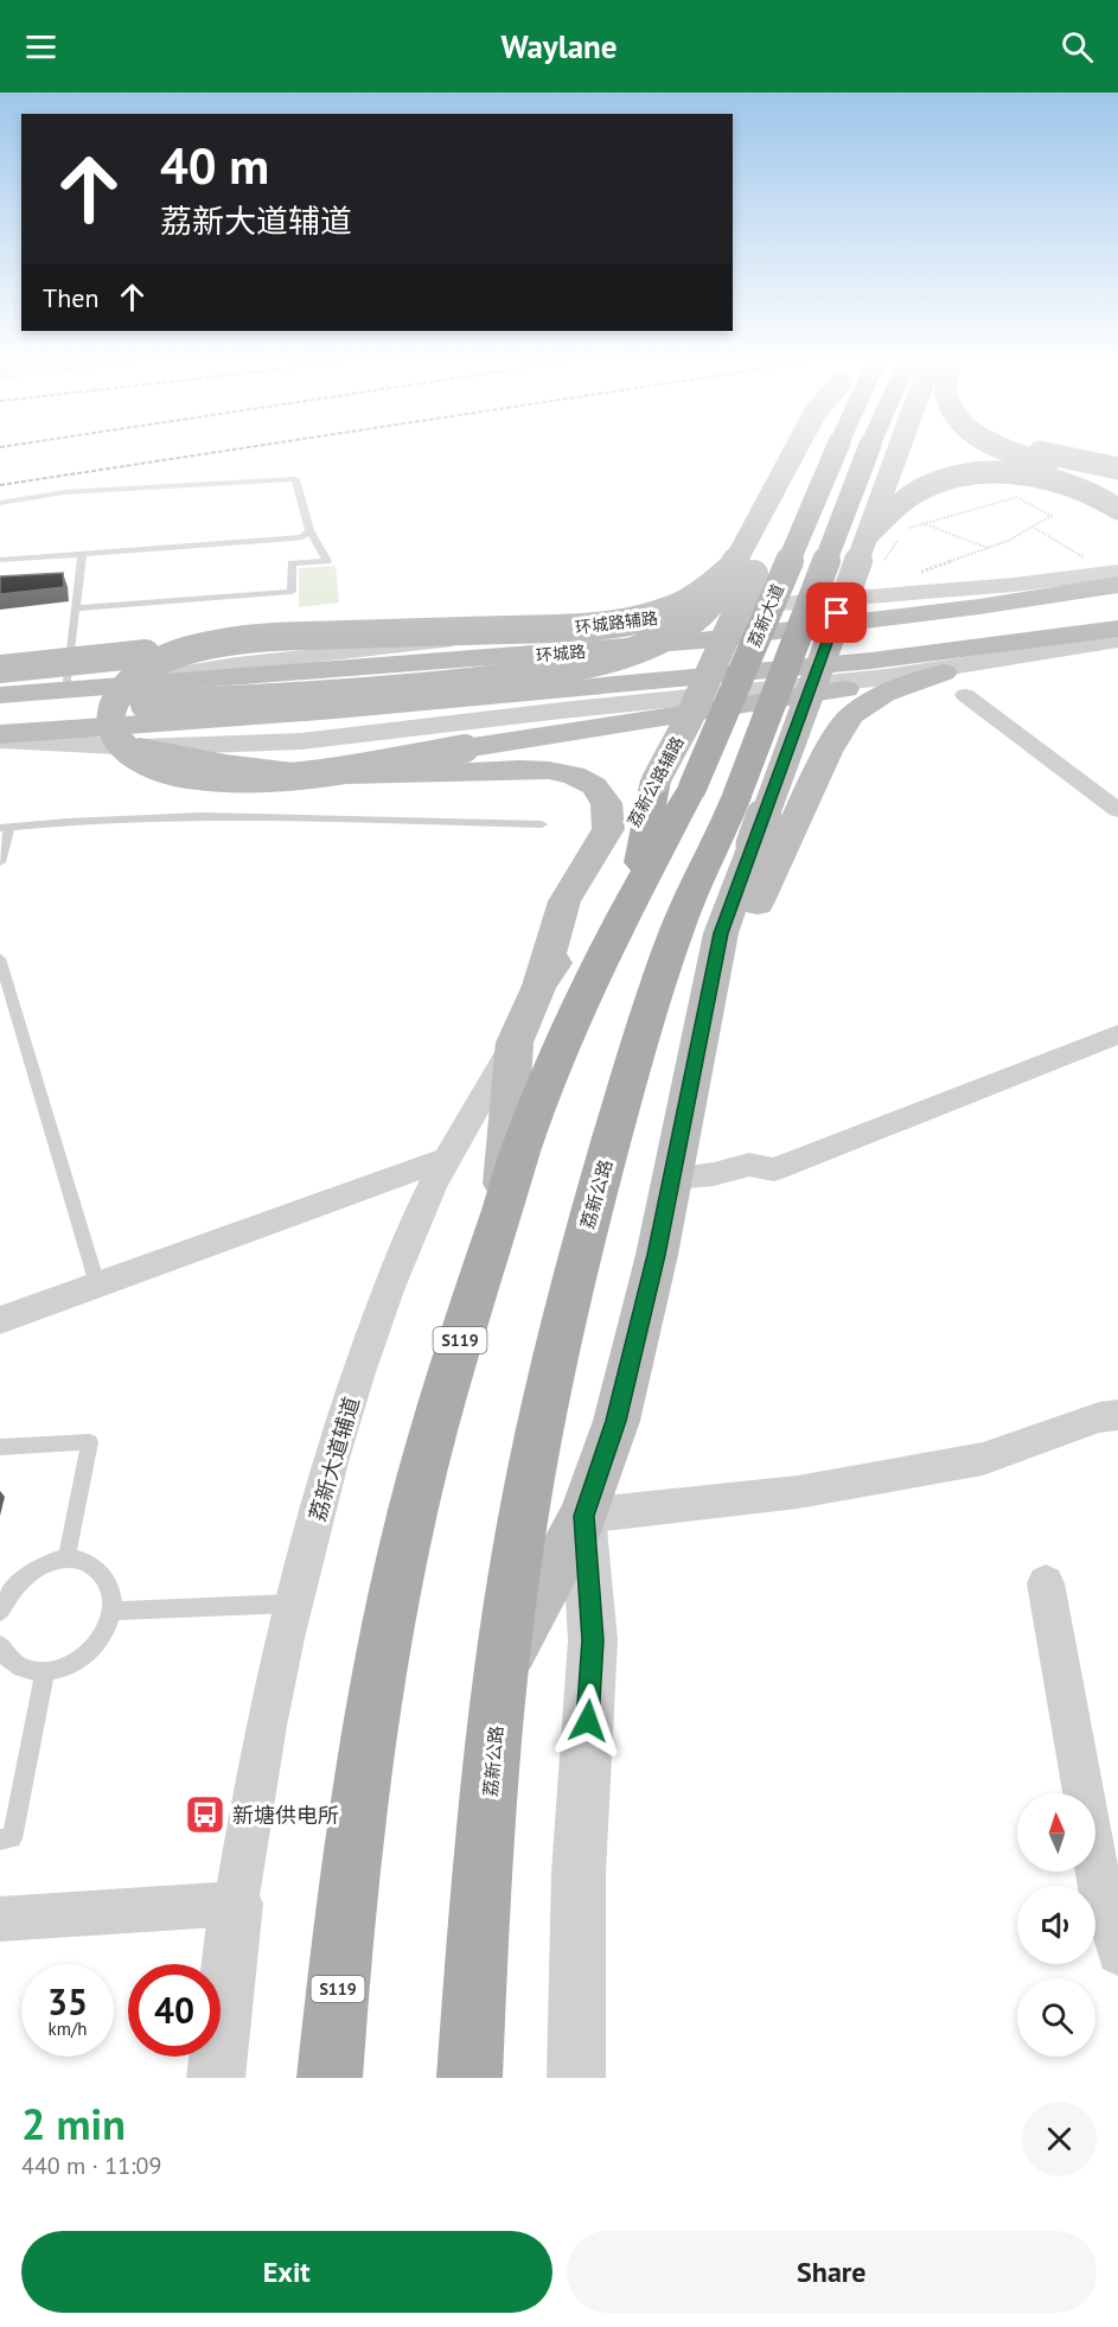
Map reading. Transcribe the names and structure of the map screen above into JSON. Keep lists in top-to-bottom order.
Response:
{
  "streets": {
    "main road": [
      "荔新大道",
      "环城路",
      "荔新公路辅路",
      "荔新公路",
      "S119"
    ],
    "street": ["环城路辅路", "荔新大道辅道"]
  },
  "crossings": [
    ["荔新大道", "S119"],
    ["环城路辅路", "环城路"],
    ["荔新公路辅路", "S119"],
    ["荔新公路辅路", "荔新大道辅道"]
  ],
  "places": {
    "bus stop": ["新塘供电所"]
  },
  "north": "top",
  "page": {
    "header": "Waylane",
    "turn": ["40 m", "荔新大道辅道"],
    "then": "Then",
    "speed": "35 km/h",
    "limit": "40",
    "heading": ["2 min", "440 m · 11:09"],
    "buttons": ["Exit", "Share"]
  }
}
